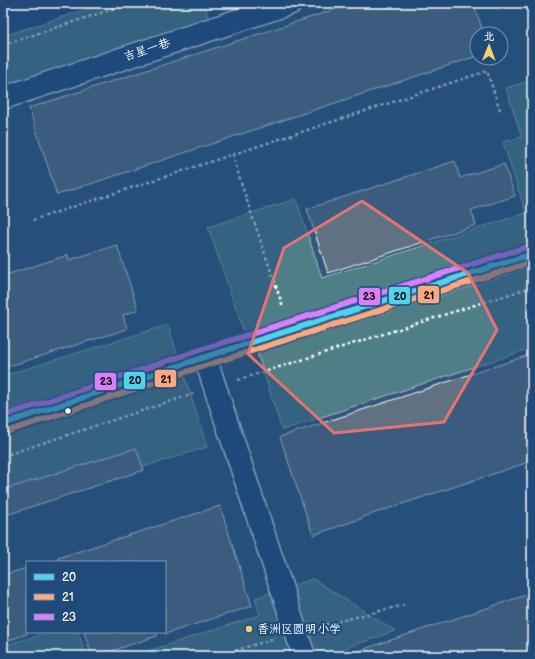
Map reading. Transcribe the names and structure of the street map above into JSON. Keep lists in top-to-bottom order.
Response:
{
  "streets": {
    "street": ["吉星一巷"]
  },
  "places": ["香洲区圆明小学"],
  "lines": ["transit line 23", "transit line 20", "transit line 21"],
  "legend": ["20", "21", "23"],
  "north": "top"
}
